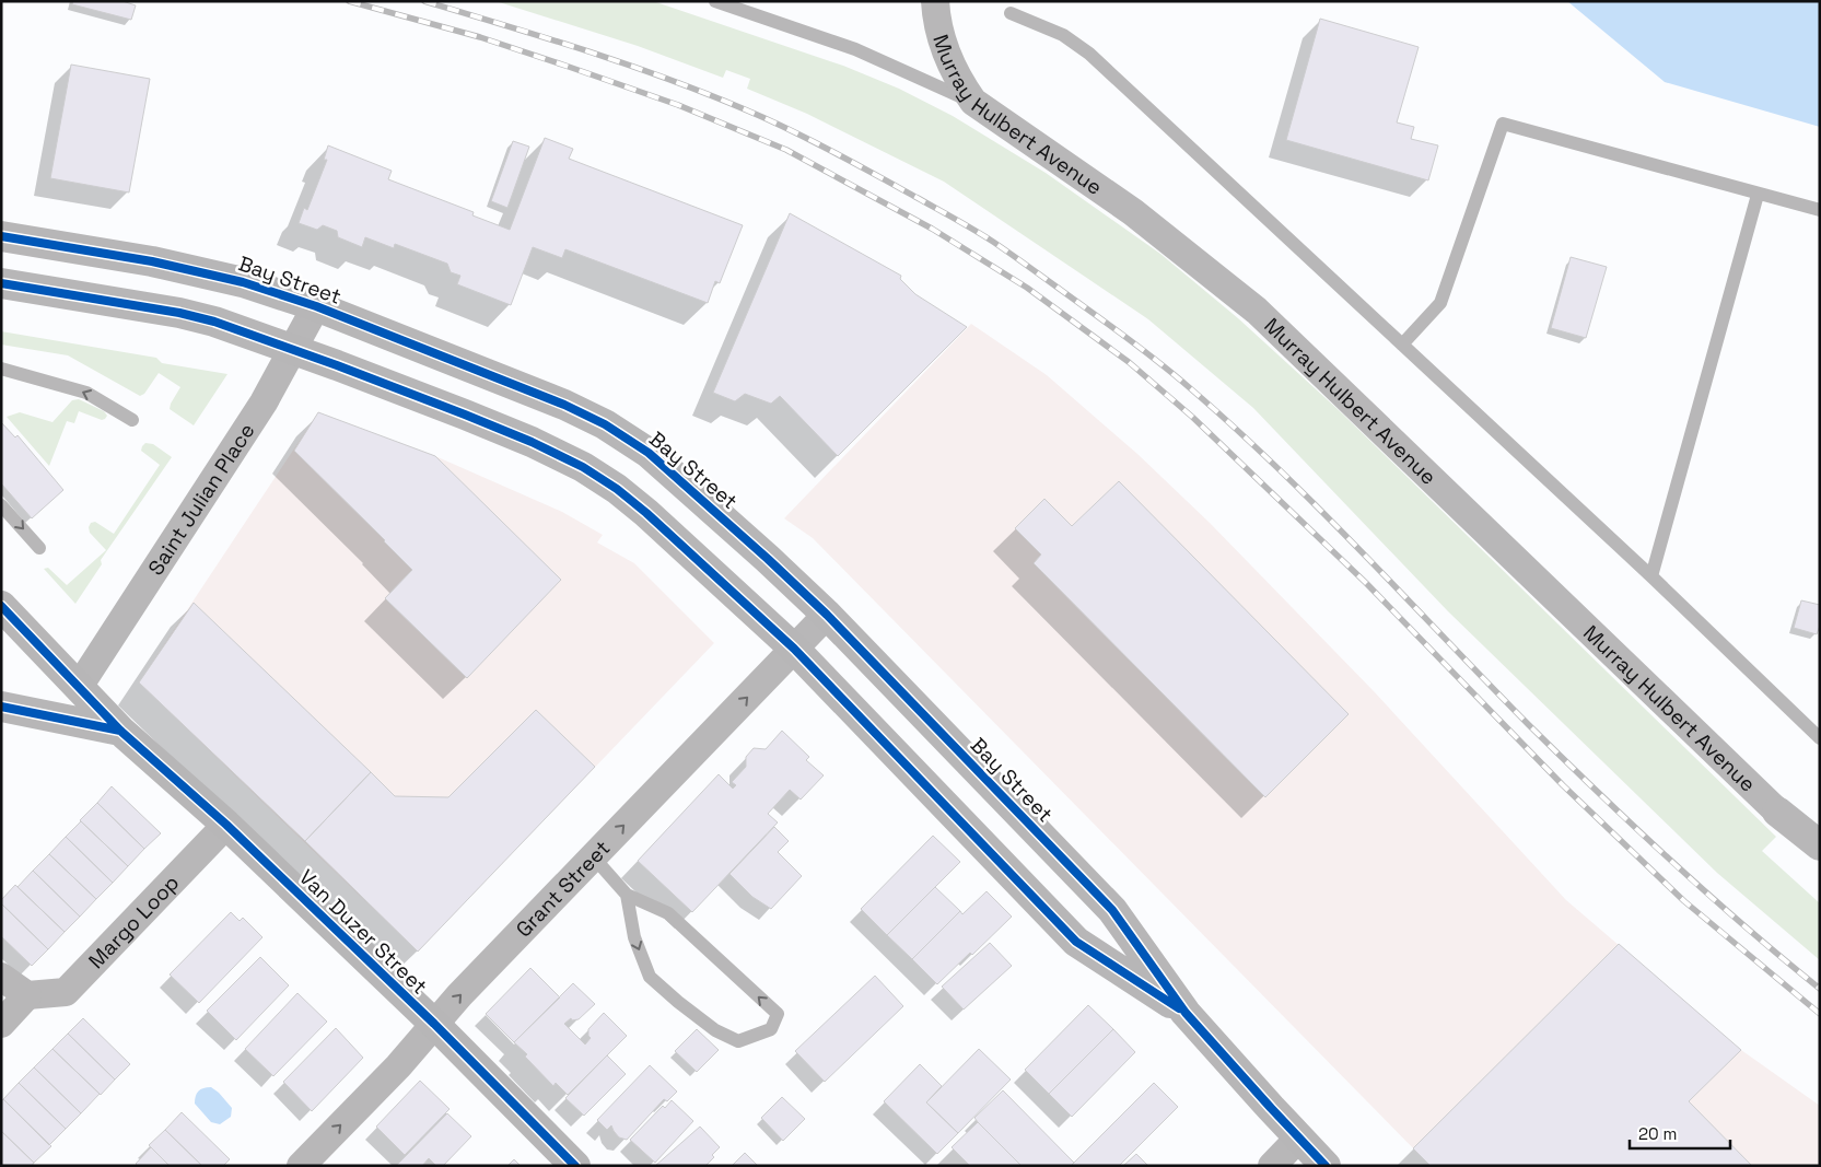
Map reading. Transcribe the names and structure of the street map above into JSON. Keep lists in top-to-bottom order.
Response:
{
  "streets": {
    "main road": ["Bay Street", "Van Duzer Street"],
    "street": [
      "Murray Hulbert Avenue",
      "Saint Julian Place",
      "Grant Street",
      "Margo Loop"
    ]
  },
  "crossings": [
    ["Bay Street", "Saint Julian Place"],
    ["Bay Street", "Grant Street"],
    ["Saint Julian Place", "Van Duzer Street"],
    ["Grant Street", "Van Duzer Street"],
    ["Margo Loop", "Van Duzer Street"]
  ],
  "one_way": ["Grant Street"],
  "scale_bar": "20 m"
}
